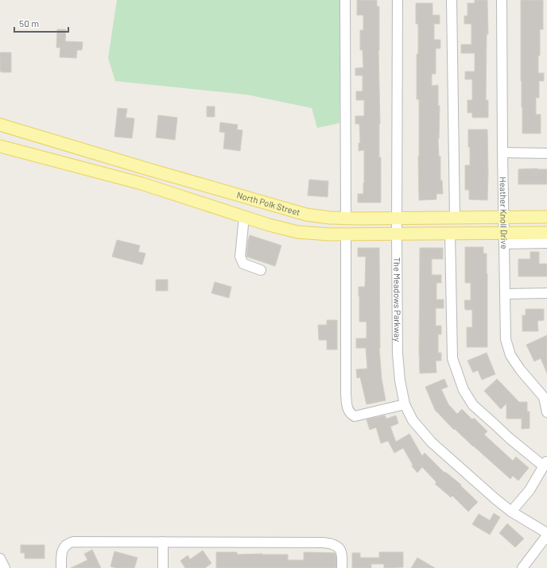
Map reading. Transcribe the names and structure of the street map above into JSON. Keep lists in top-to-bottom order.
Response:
{
  "streets": {
    "main road": ["North Polk Street"],
    "street": ["Heather Knoll Drive", "The Meadows Parkway"]
  },
  "crossings": [
    ["North Polk Street", "Heather Knoll Drive"],
    ["North Polk Street", "The Meadows Parkway"]
  ],
  "scale_bar": "50 m"
}
